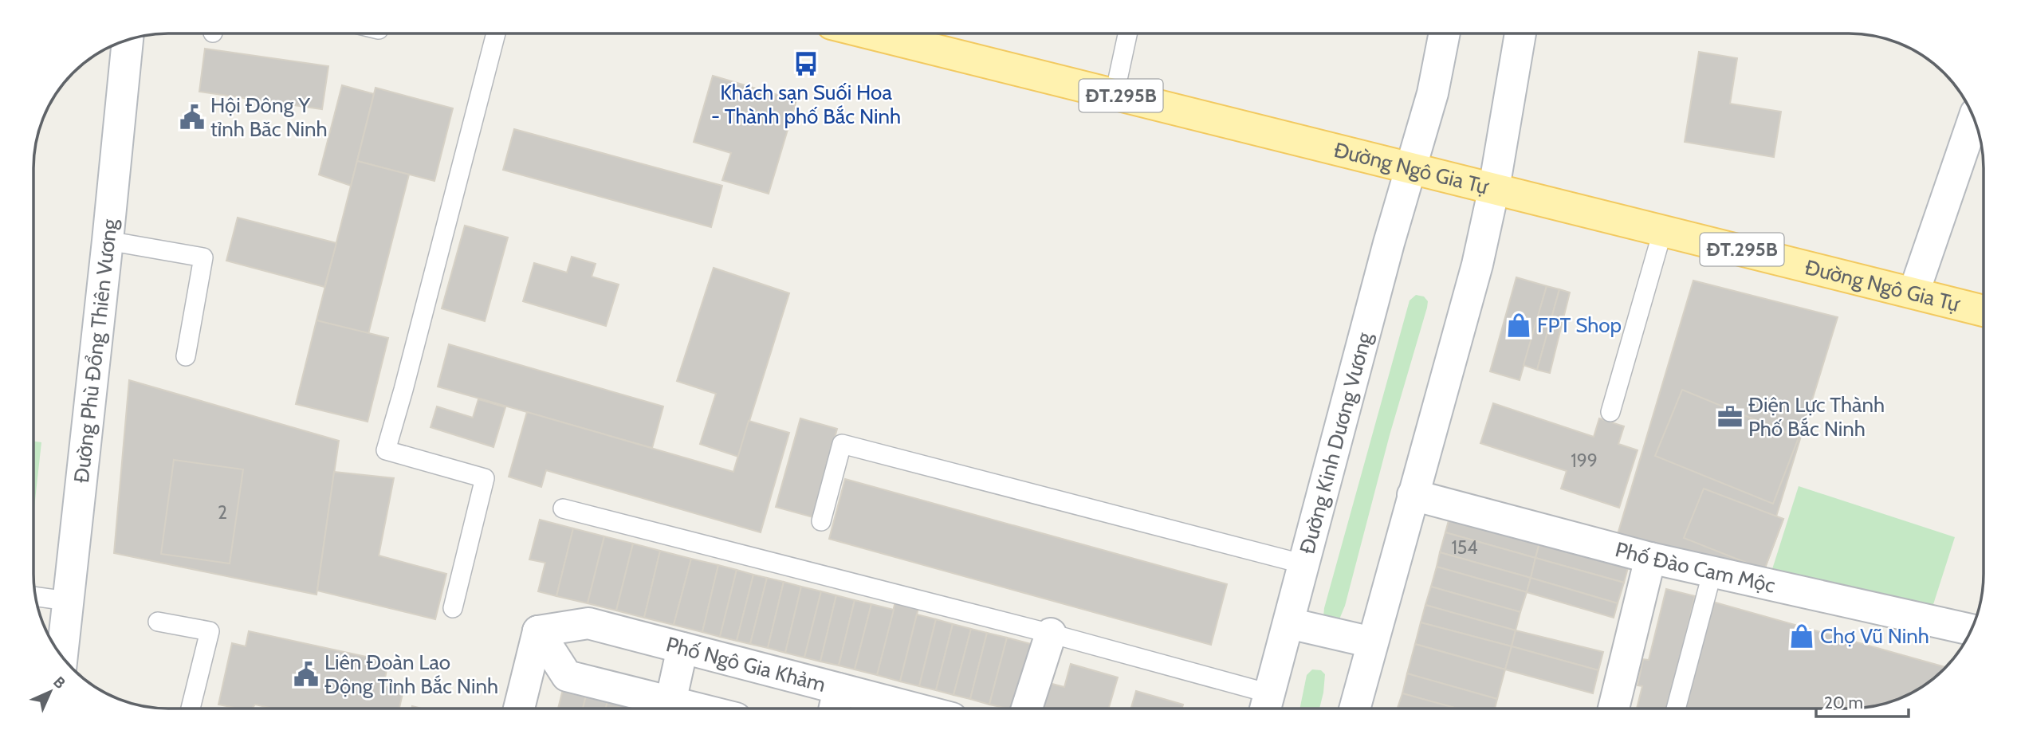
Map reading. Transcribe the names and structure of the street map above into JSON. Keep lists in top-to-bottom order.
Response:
{
  "streets": {
    "main road": ["ĐT.295B", "Đường Ngô Gia Tự"],
    "street": [
      "Đường Phù Đổng Thiên Vương",
      "Đường Kinh Dương Vương",
      "Phố Đào Cam Mộc",
      "Phố Ngô Gia Khảm"
    ]
  },
  "crossings": [
    ["Đường Ngô Gia Tự", "Đường Kinh Dương Vương"]
  ],
  "places": {
    "bus stop": ["Khách sạn Suối Hoa - Thành phố Bắc Ninh"],
    "public building": ["Hội Đông Y tỉnh Băc Ninh", "Liên Đoàn Lao Động Tỉnh Bắc Ninh"],
    "shop": ["FPT Shop", "Chợ Vũ Ninh"],
    "office": ["Điện Lực Thành Phố Bắc Ninh"]
  },
  "house_numbers": ["199", "2", "154"],
  "scale_bar": "20 m",
  "north": "top right"
}
